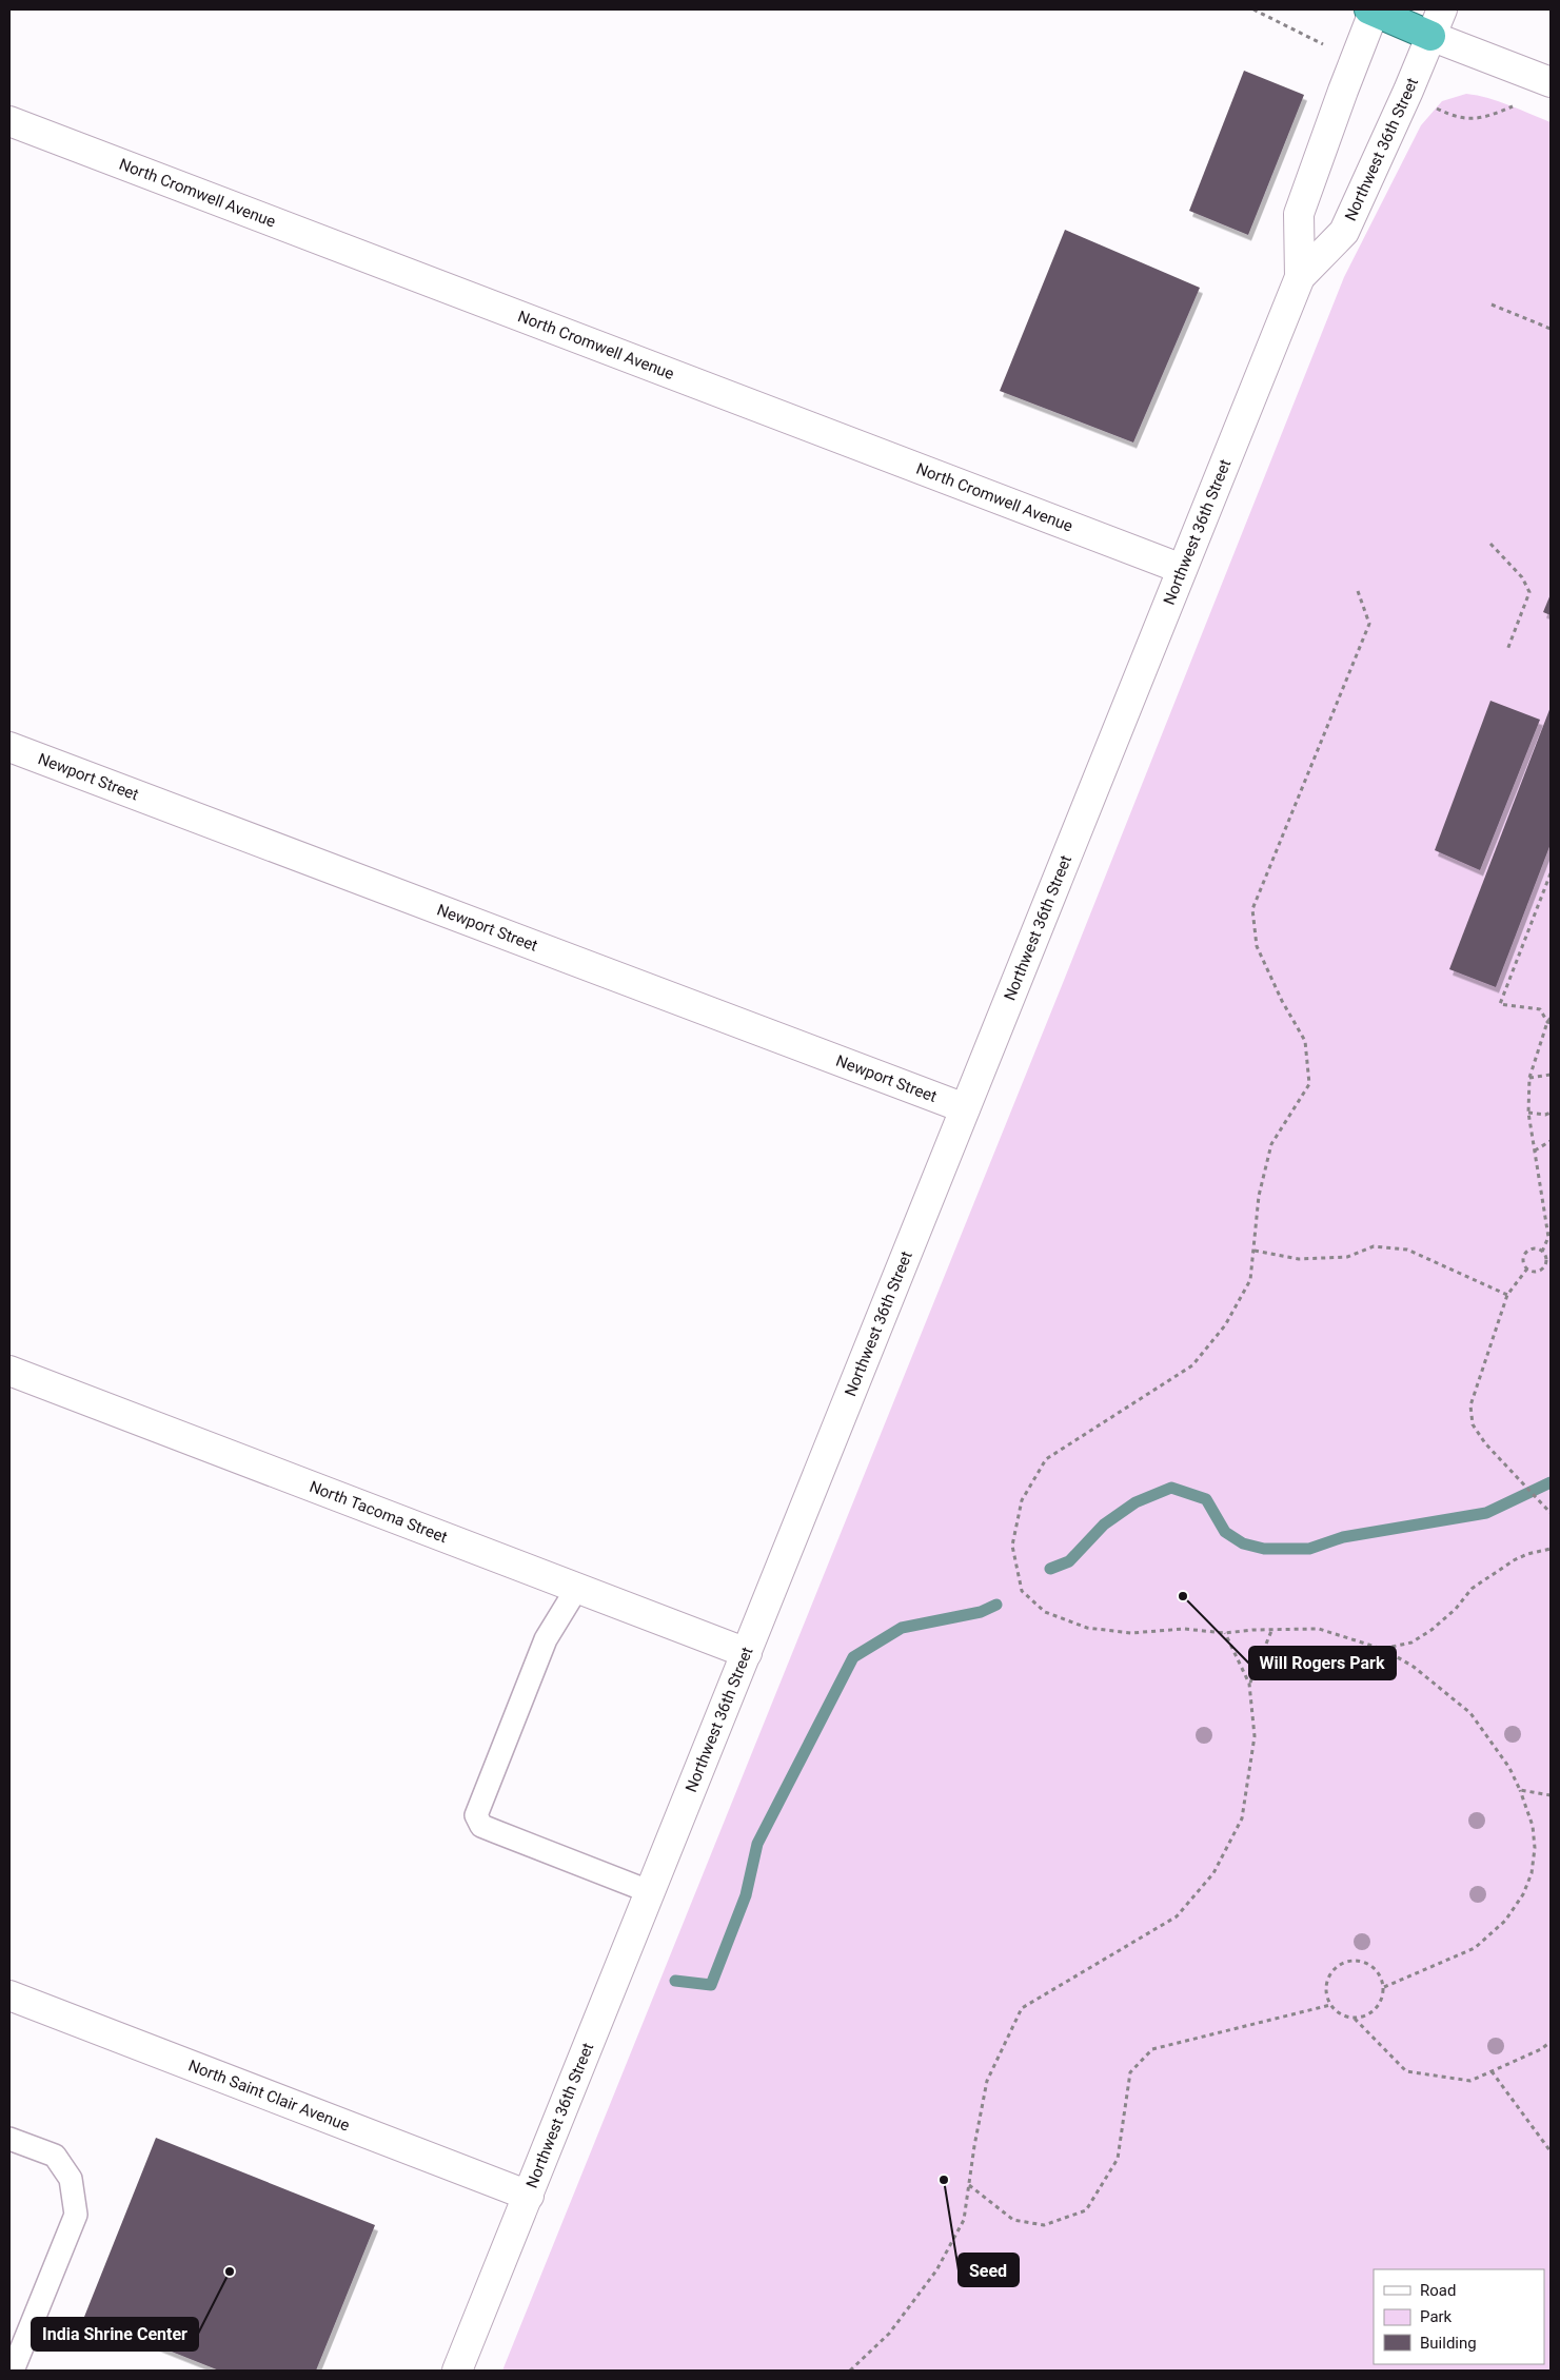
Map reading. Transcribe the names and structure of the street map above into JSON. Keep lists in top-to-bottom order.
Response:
{
  "streets": {
    "street": [
      "Northwest 36th Street",
      "North Cromwell Avenue",
      "Newport Street",
      "North Tacoma Street",
      "North Saint Clair Avenue"
    ]
  },
  "crossings": [
    ["Northwest 36th Street", "North Cromwell Avenue"],
    ["Northwest 36th Street", "Newport Street"],
    ["Northwest 36th Street", "North Tacoma Street"],
    ["Northwest 36th Street", "North Saint Clair Avenue"]
  ],
  "places": ["Will Rogers Park", "Seed", "India Shrine Center"],
  "legend": ["Road", "Park", "Building"]
}
